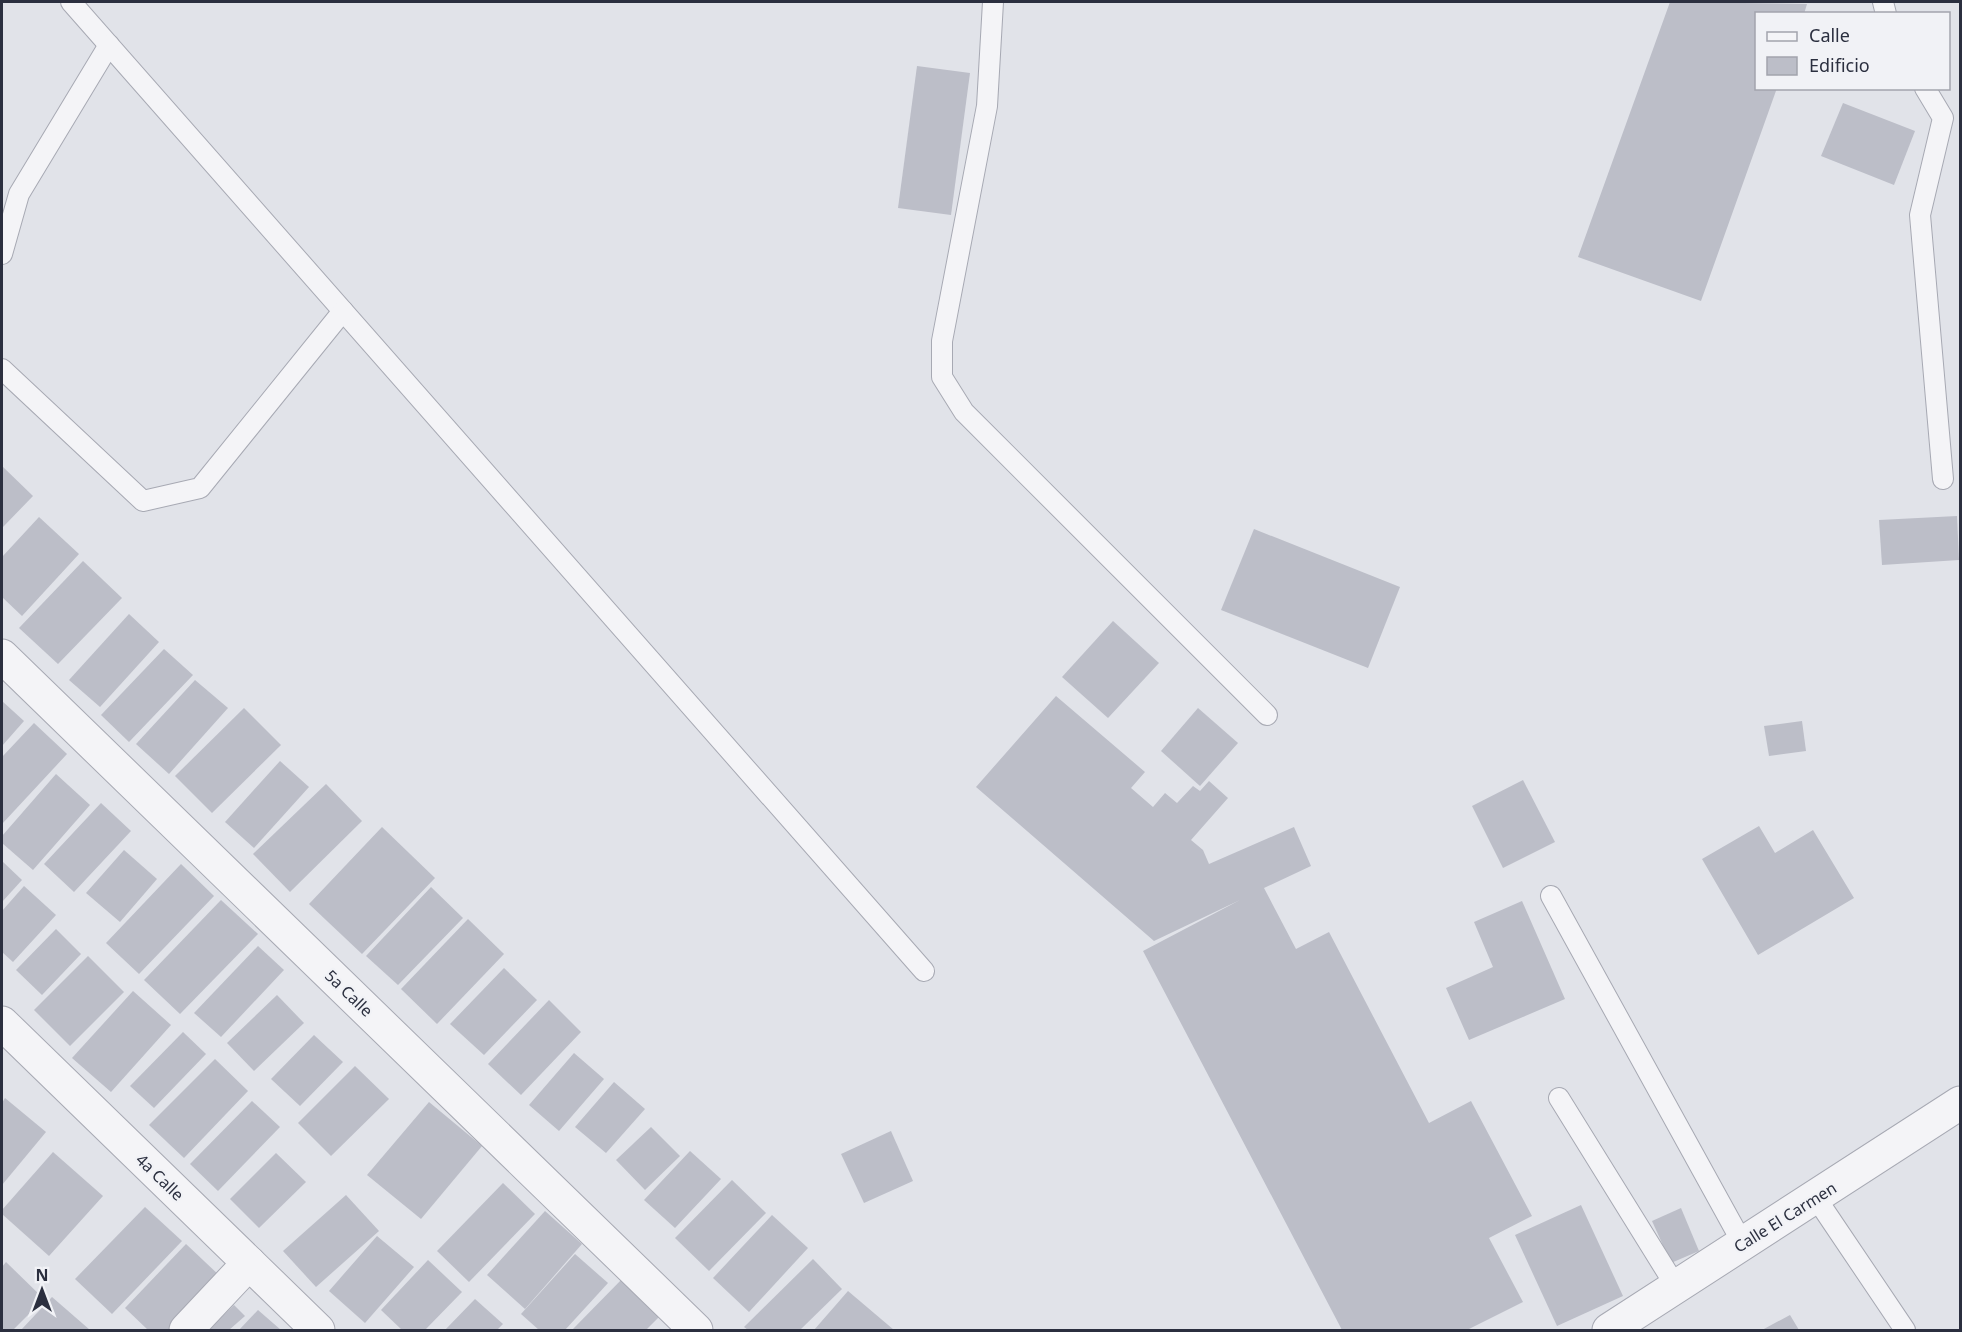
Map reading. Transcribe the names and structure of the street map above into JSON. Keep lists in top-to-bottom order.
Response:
{
  "streets": {
    "street": ["5a Calle", "4a Calle", "Calle El Carmen"]
  },
  "legend": ["Calle", "Edificio"],
  "north": "top"
}
